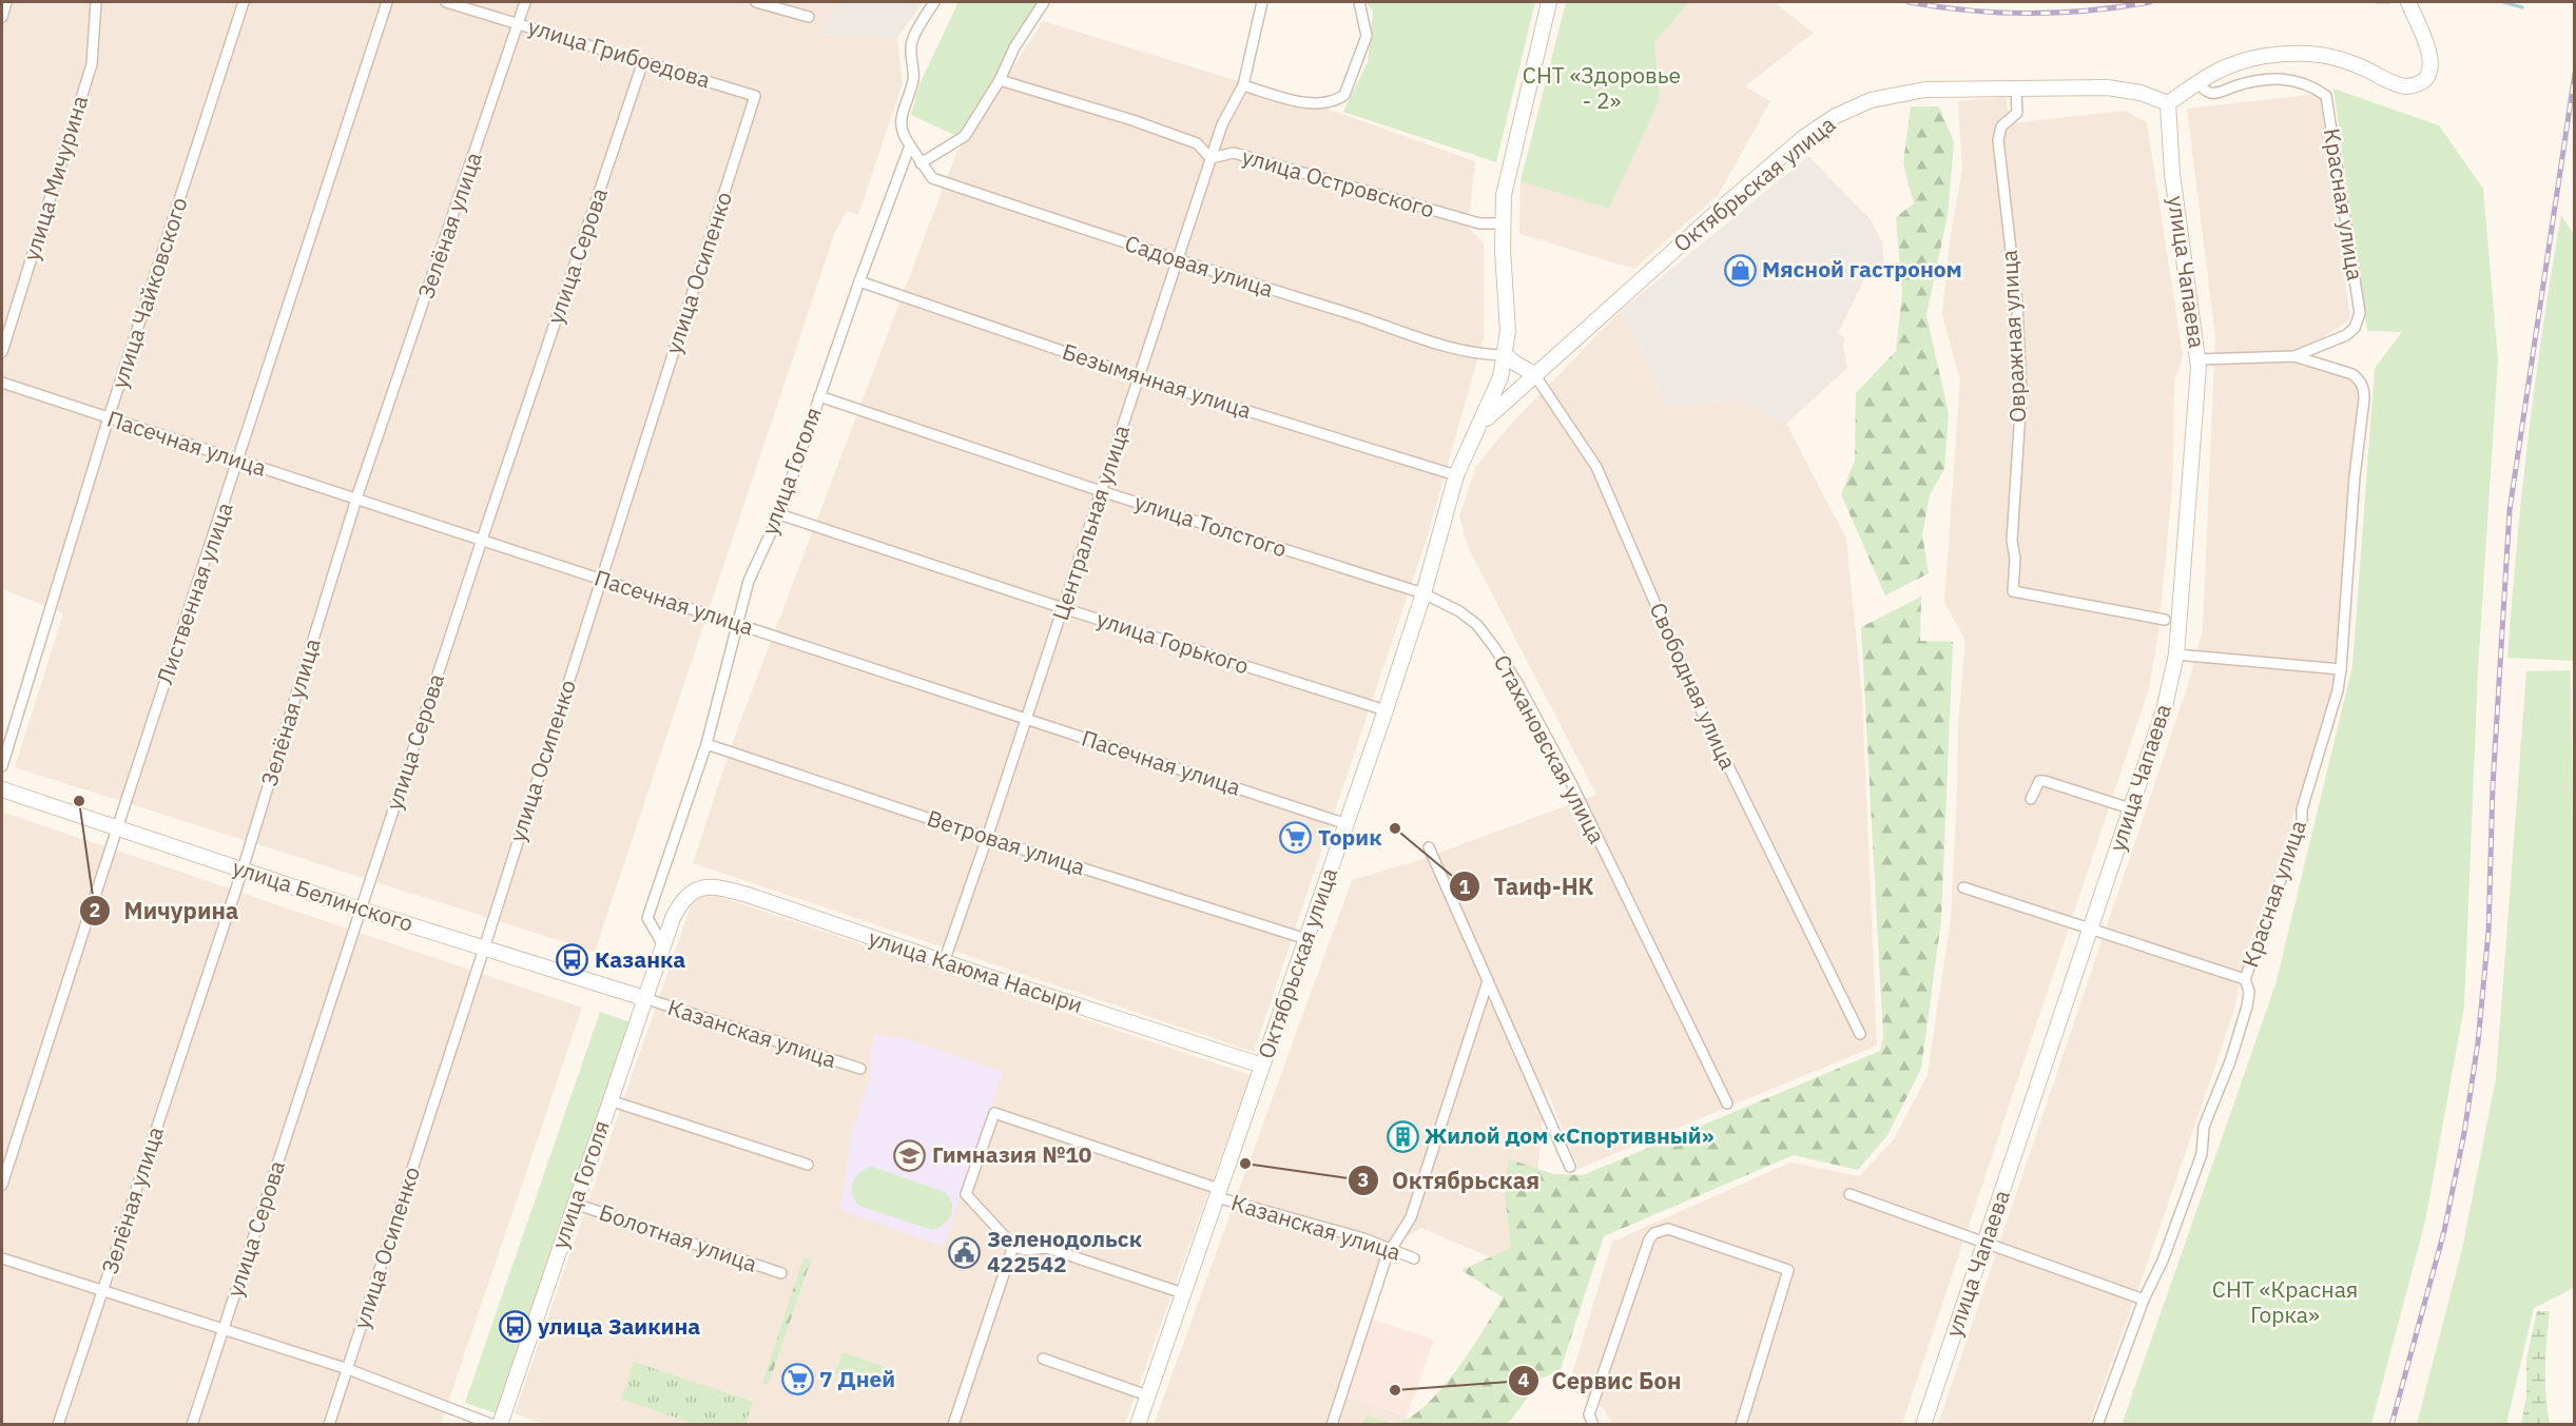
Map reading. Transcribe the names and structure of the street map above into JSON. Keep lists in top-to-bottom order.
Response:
{
  "streets": {
    "street": [
      "улица Грибоедова",
      "улица Мичурина",
      "улица Островского",
      "Октябрьская улица",
      "Красная улица",
      "Зелёная улица",
      "улица Серова",
      "Садовая улица",
      "улица Чапаева",
      "улица Осипенко",
      "улица Чайковского",
      "Овражная улица",
      "Безымянная улица",
      "Пасечная улица",
      "улица Гоголя",
      "Центральная улица",
      "улица Толстого",
      "Лиственная улица",
      "улица Горького",
      "Свободная улица",
      "Стахановская улица",
      "Ветровая улица",
      "улица Белинского",
      "улица Каюма Насыри",
      "Казанская улица",
      "Болотная улица"
    ]
  },
  "crossings": [
    ["улица Грибоедова", "Зелёная улица"],
    ["улица Грибоедова", "улица Серова"],
    ["улица Грибоедова", "улица Осипенко"],
    ["улица Островского", "Октябрьская улица"],
    ["улица Островского", "Центральная улица"],
    ["Октябрьская улица", "Садовая улица"],
    ["Октябрьская улица", "улица Чапаева"],
    ["Октябрьская улица", "Овражная улица"],
    ["Октябрьская улица", "Безымянная улица"],
    ["Октябрьская улица", "Пасечная улица"],
    ["Октябрьская улица", "улица Толстого"],
    ["Октябрьская улица", "улица Горького"],
    ["Октябрьская улица", "Свободная улица"],
    ["Октябрьская улица", "Стахановская улица"],
    ["Октябрьская улица", "Ветровая улица"],
    ["Октябрьская улица", "улица Каюма Насыри"],
    ["Октябрьская улица", "Казанская улица"],
    ["Зелёная улица", "Пасечная улица"],
    ["Зелёная улица", "улица Белинского"],
    ["улица Серова", "Пасечная улица"],
    ["улица Серова", "улица Белинского"],
    ["Садовая улица", "улица Гоголя"],
    ["Садовая улица", "Центральная улица"],
    ["Садовая улица", "Свободная улица"],
    ["улица Осипенко", "Пасечная улица"],
    ["улица Осипенко", "улица Белинского"],
    ["улица Чайковского", "Пасечная улица"],
    ["Безымянная улица", "улица Гоголя"],
    ["Безымянная улица", "Центральная улица"],
    ["Пасечная улица", "улица Гоголя"],
    ["Пасечная улица", "Центральная улица"],
    ["Пасечная улица", "Лиственная улица"],
    ["улица Гоголя", "улица Толстого"],
    ["улица Гоголя", "улица Горького"],
    ["улица Гоголя", "Ветровая улица"],
    ["улица Гоголя", "улица Белинского"],
    ["улица Гоголя", "улица Каюма Насыри"],
    ["улица Гоголя", "Казанская улица"],
    ["улица Гоголя", "Болотная улица"],
    ["Центральная улица", "улица Толстого"],
    ["Центральная улица", "улица Горького"],
    ["Центральная улица", "Ветровая улица"],
    ["Центральная улица", "улица Каюма Насыри"],
    ["улица Толстого", "Стахановская улица"],
    ["Лиственная улица", "улица Белинского"],
    ["улица Белинского", "Казанская улица"]
  ],
  "parks": ["СНТ «Здоровье - 2»", "СНТ «Красная Горка»"],
  "places": {
    "shop": ["Мясной гастроном"],
    "other": [
      "Мичурина",
      "Таиф-НК",
      "Октябрьская",
      "Сервис Бон"
    ],
    "supermarket": ["Торик", "7 Дней"],
    "bus stop": ["Казанка", "улица Заикина"],
    "building": ["Жилой дом «Спортивный»"],
    "school or university": ["Гимназия №10"],
    "public building": ["Зеленодольск 422542"]
  }
}
